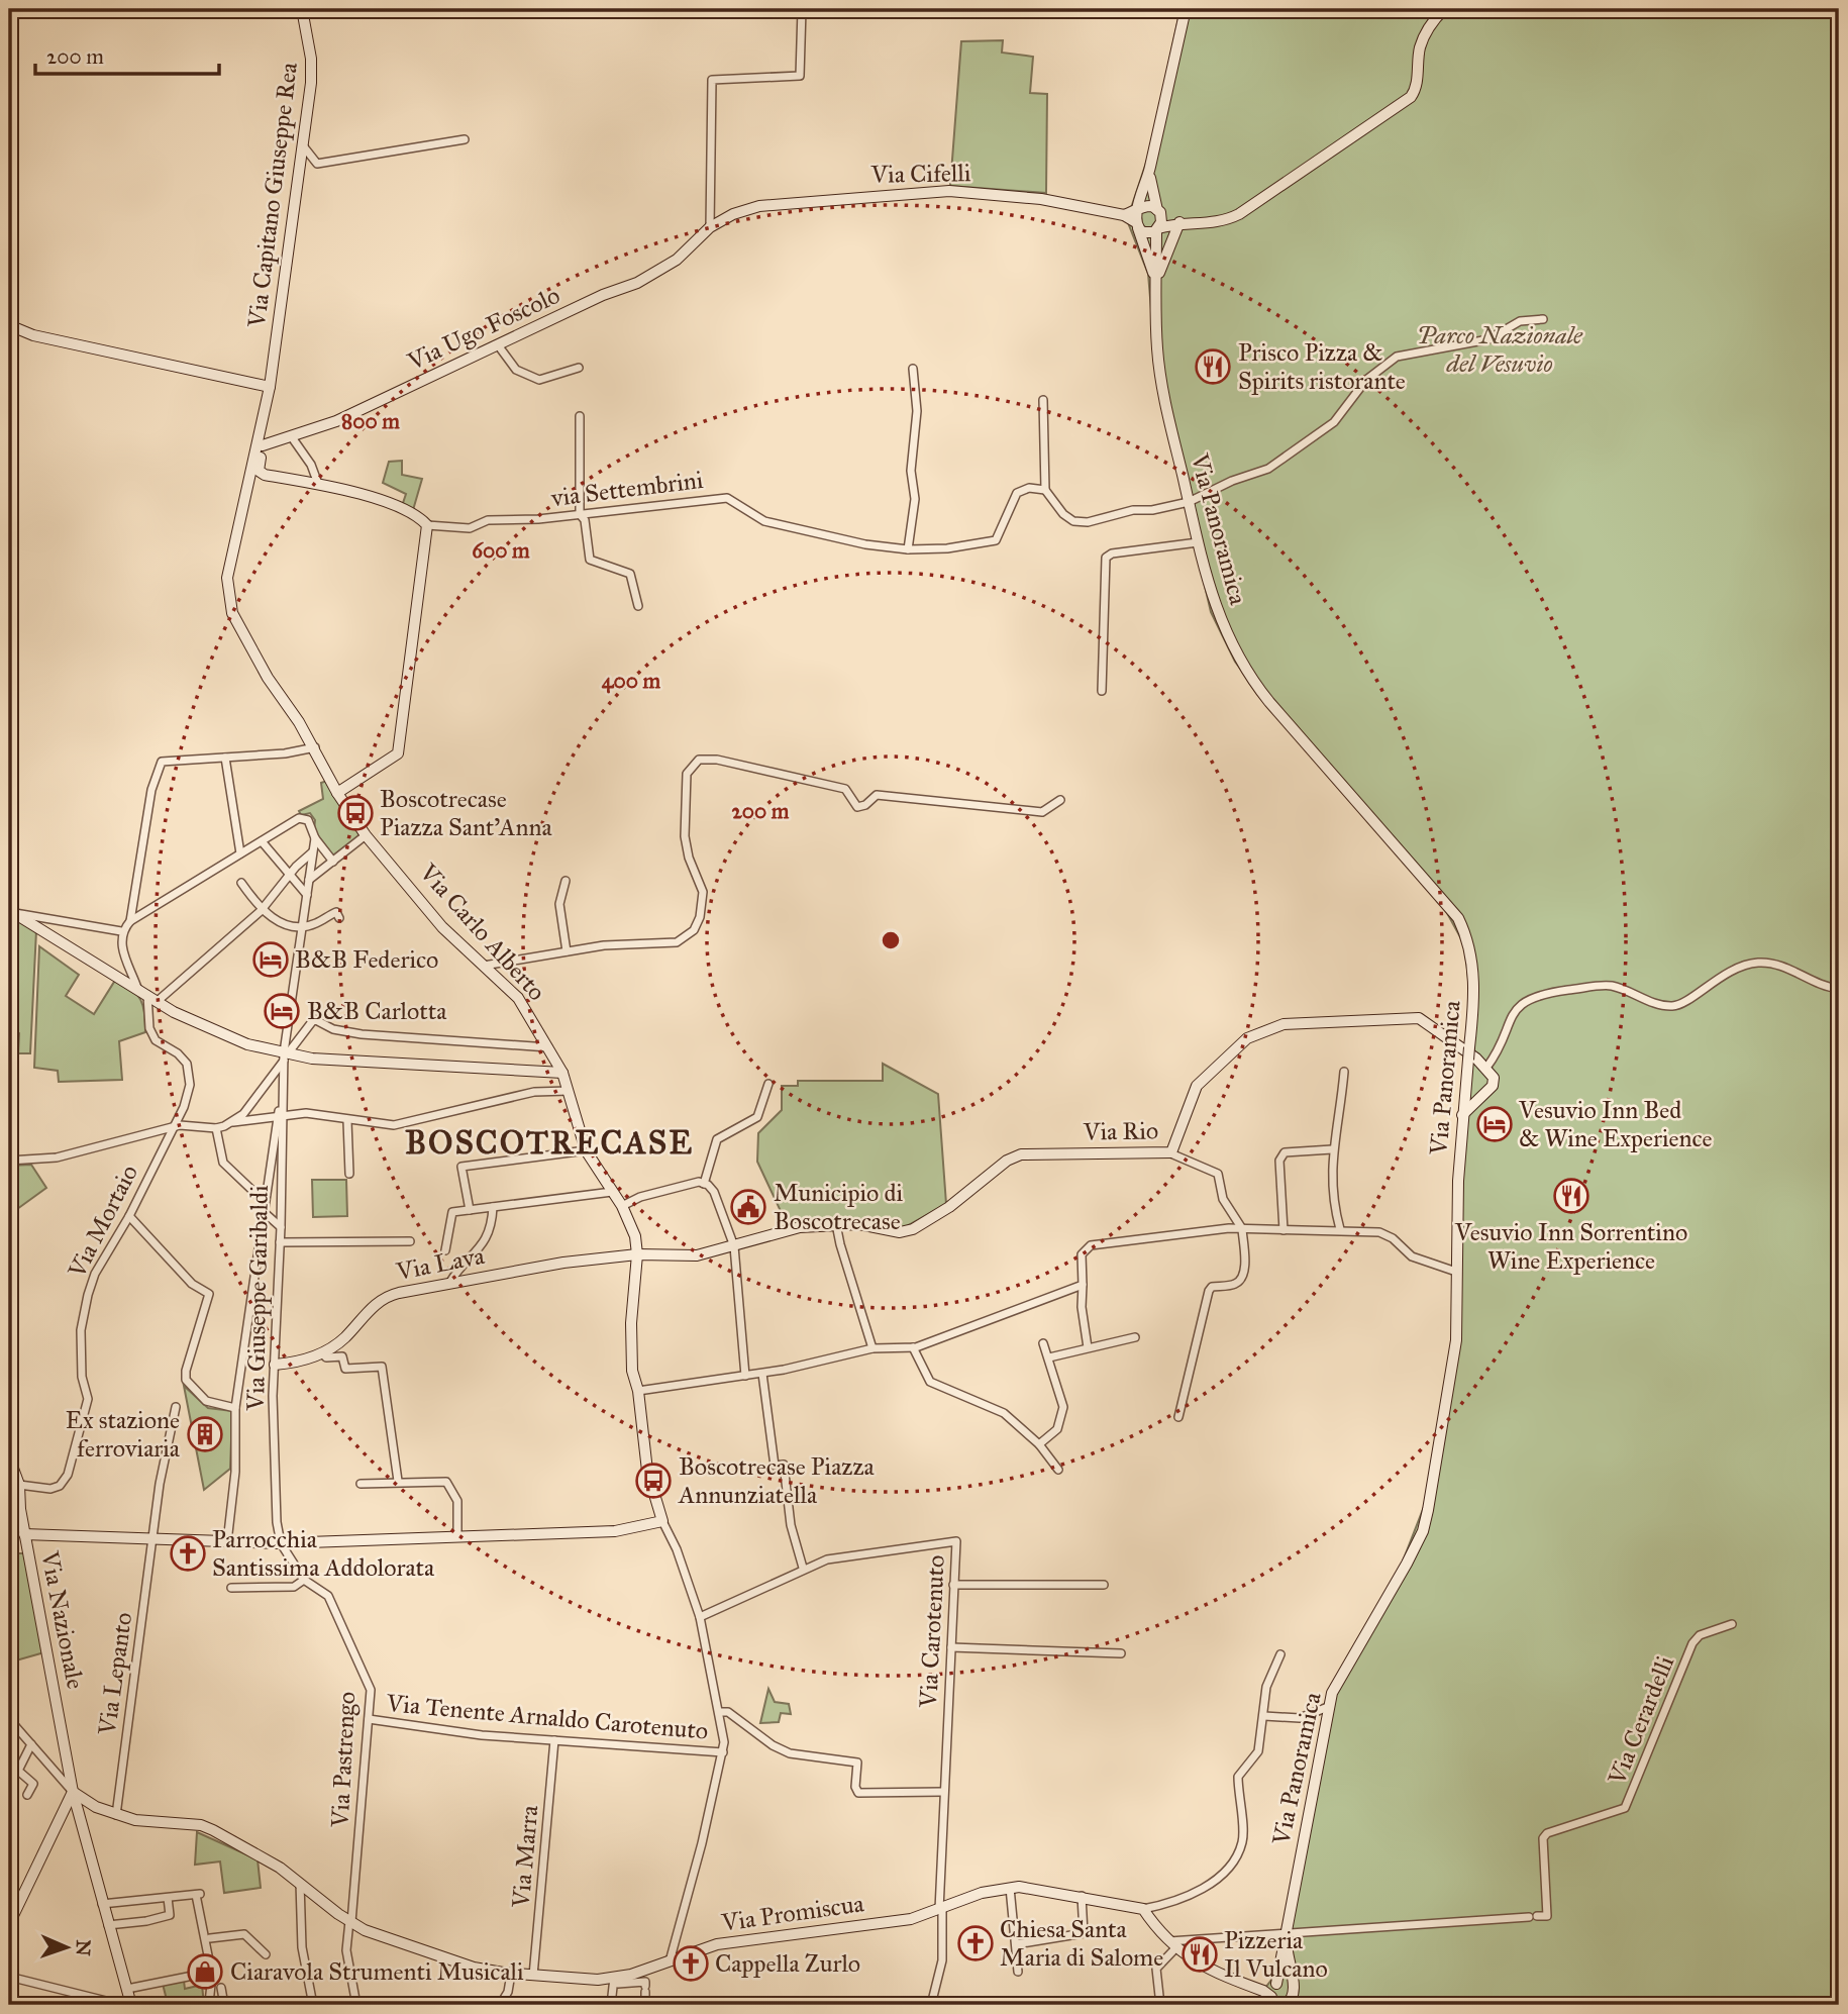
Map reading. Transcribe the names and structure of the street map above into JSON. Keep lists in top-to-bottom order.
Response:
{
  "streets": {
    "street": [
      "Via Cifelli",
      "Via Capitano Giuseppe Rea",
      "Via Ugo Foscolo",
      "via Settembrini",
      "Via Panoramica",
      "Via Carlo Alberto",
      "Via Rio",
      "Via Mortaio",
      "Via Lava",
      "Via Giuseppe Garibaldi",
      "Via Nazionale",
      "Via Carotenuto",
      "Via Lepanto",
      "Via Tenente Arnaldo Carotenuto",
      "Via Cerardelli",
      "Via Pastrengo",
      "Via Marra",
      "Via Promiscua"
    ]
  },
  "crossings": [
    ["Via Cifelli", "Via Ugo Foscolo"],
    ["Via Cifelli", "Via Panoramica"],
    ["Via Capitano Giuseppe Rea", "Via Carlo Alberto"],
    ["Via Panoramica", "Via Cerardelli"],
    ["Via Carlo Alberto", "Via Rio"],
    ["Via Carlo Alberto", "Via Lava"],
    ["Via Rio", "Via Lava"],
    ["Via Mortaio", "Via Nazionale"],
    ["Via Lava", "Via Giuseppe Garibaldi"],
    ["Via Giuseppe Garibaldi", "Via Pastrengo"],
    ["Via Nazionale", "Via Promiscua"],
    ["Via Carotenuto", "Via Promiscua"],
    ["Via Lepanto", "Via Promiscua"],
    ["Via Tenente Arnaldo Carotenuto", "Via Pastrengo"],
    ["Via Tenente Arnaldo Carotenuto", "Via Marra"],
    ["Via Pastrengo", "Via Promiscua"],
    ["Via Marra", "Via Promiscua"]
  ],
  "districts": ["BOSCOTRECASE"],
  "parks": ["Parco Nazionale del Vesuvio"],
  "places": {
    "restaurant": ["Prisco Pizza & Spirits ristorante", "Vesuvio Inn Sorrentino Wine Experience", "Pizzeria Il Vulcano"],
    "bus stop": ["Boscotrecase Piazza Sant'Anna", "Boscotrecase Piazza Annunziatella"],
    "hotel": ["B&B Federico", "B&B Carlotta", "Vesuvio Inn Bed & Wine Experience"],
    "public building": ["Municipio di Boscotrecase"],
    "building": ["Ex stazione ferroviaria"],
    "church": ["Parrocchia Santissima Addolorata", "Chiesa Santa Maria di Salome", "Cappella Zurlo"],
    "shop": ["Ciaravola Strumenti Musicali"]
  },
  "scale_bar": "200 m",
  "north": "right",
  "rings": [
    "800 m",
    "600 m",
    "400 m",
    "200 m"
  ]
}
